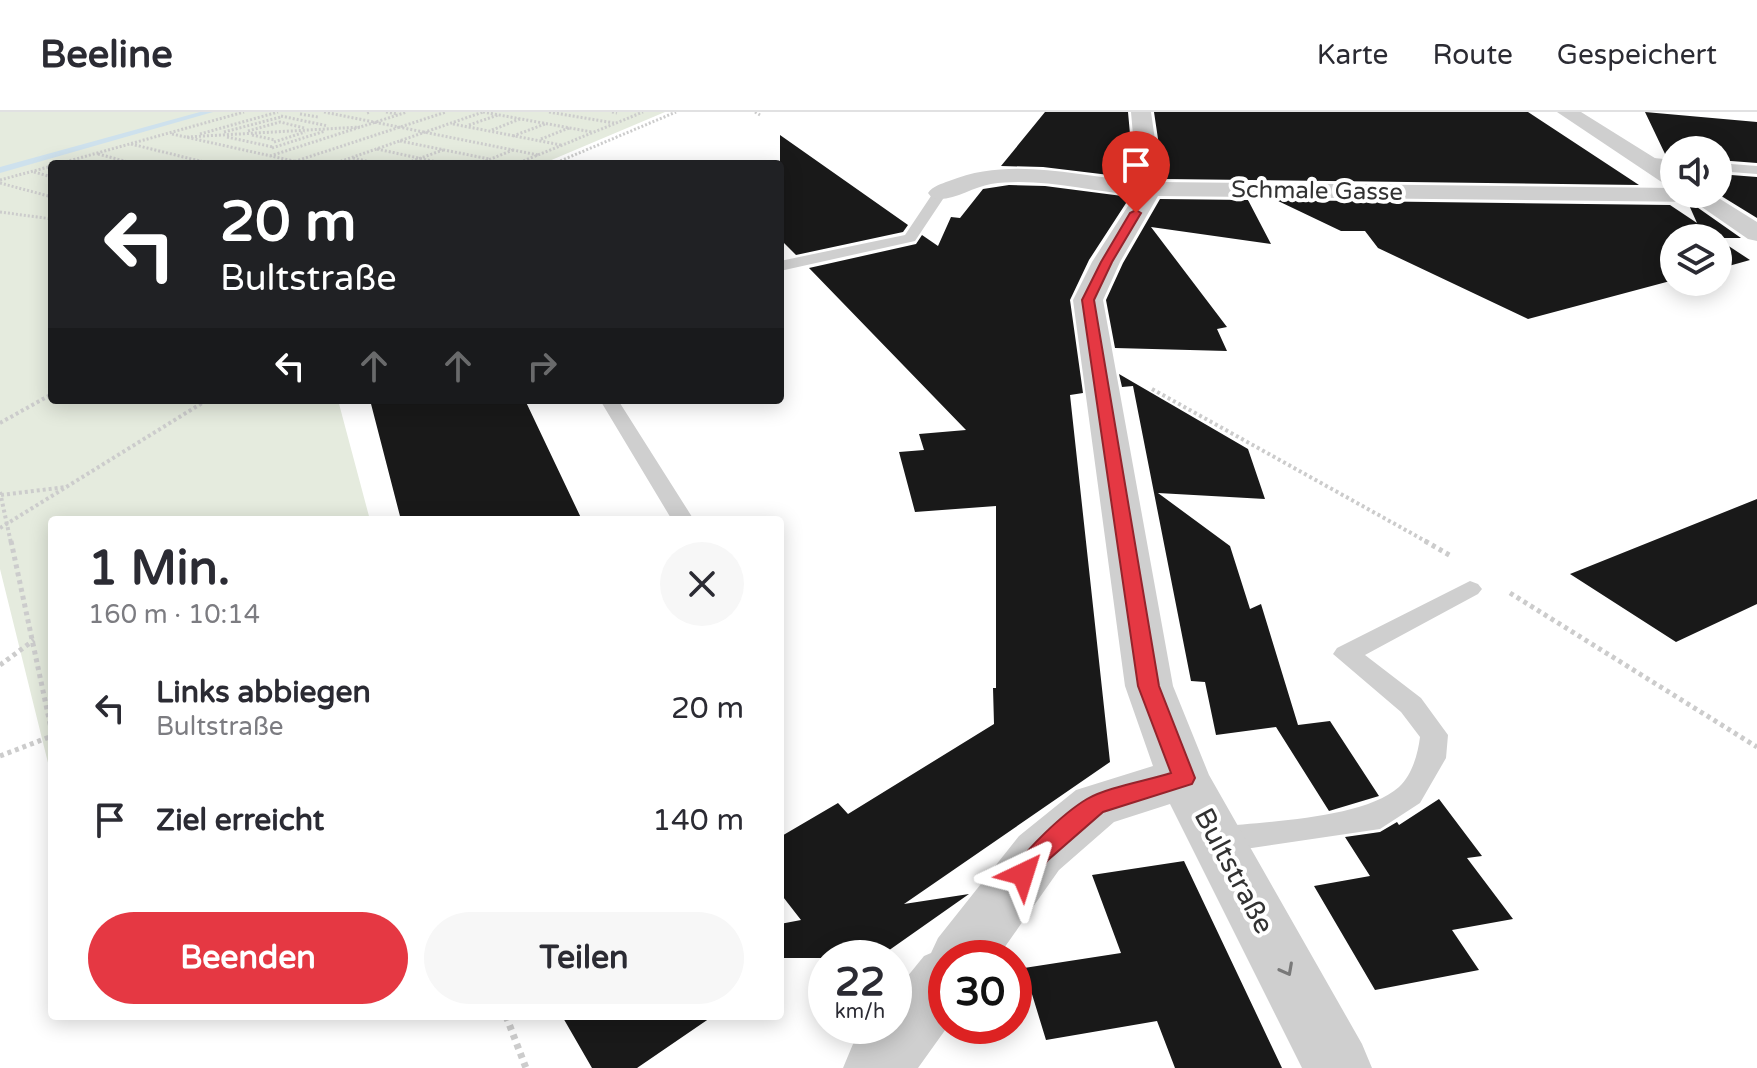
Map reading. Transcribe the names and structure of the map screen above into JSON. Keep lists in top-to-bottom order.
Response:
{
  "streets": {
    "street": ["Schmale Gasse", "Bultstraße"]
  },
  "crossings": [
    ["Schmale Gasse", "Bultstraße"]
  ],
  "page": {
    "header": "Beeline",
    "nav": ["Karte", "Route", "Gespeichert"],
    "turn": ["20 m", "Bultstraße"],
    "heading": ["1 Min.", "160 m · 10:14"],
    "list": [
      {
        "name": "Links abbiegen",
        "note": "Bultstraße",
        "value": "20 m"
      },
      {
        "name": "Ziel erreicht",
        "value": "140 m"
      }
    ],
    "buttons": ["Beenden", "Teilen"],
    "speed": "22 km/h",
    "limit": "30"
  }
}
